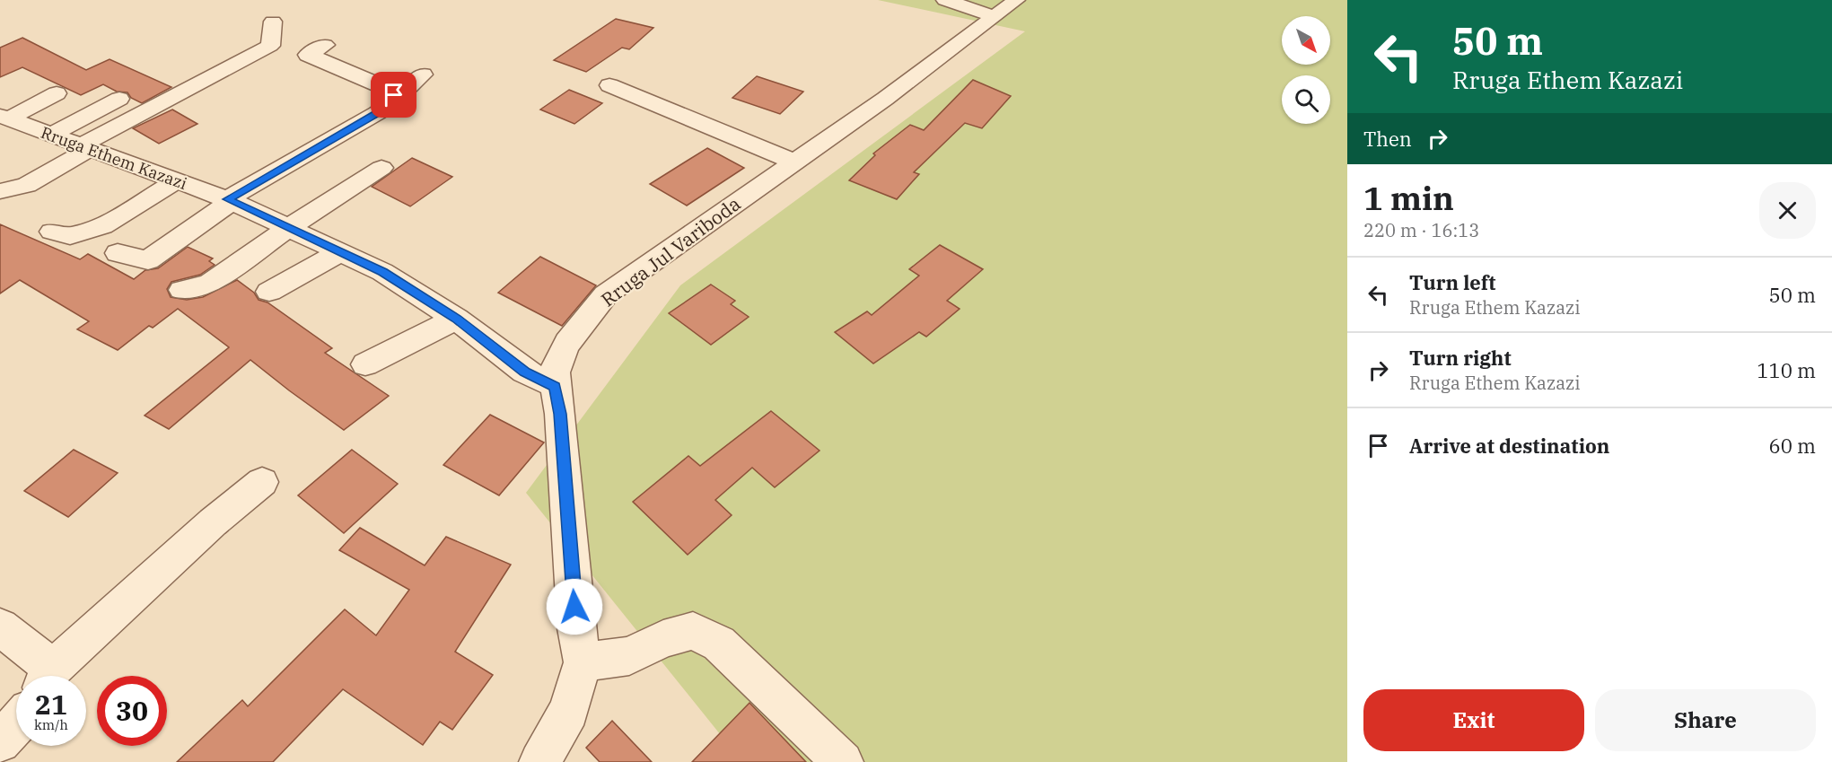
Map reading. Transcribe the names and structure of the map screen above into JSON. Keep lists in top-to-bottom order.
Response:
{
  "streets": {
    "street": ["Rruga Ethem Kazazi", "Rruga Jul Variboda"]
  },
  "crossings": [
    ["Rruga Ethem Kazazi", "Rruga Jul Variboda"]
  ],
  "north": "bottom right",
  "page": {
    "turn": ["50 m", "Rruga Ethem Kazazi"],
    "then": "Then",
    "heading": ["1 min", "220 m · 16:13"],
    "list": [
      {
        "name": "Turn left",
        "note": "Rruga Ethem Kazazi",
        "value": "50 m"
      },
      {
        "name": "Turn right",
        "note": "Rruga Ethem Kazazi",
        "value": "110 m"
      },
      {
        "name": "Arrive at destination",
        "value": "60 m"
      }
    ],
    "speed": "21 km/h",
    "limit": "30",
    "buttons": ["Exit", "Share"]
  }
}
